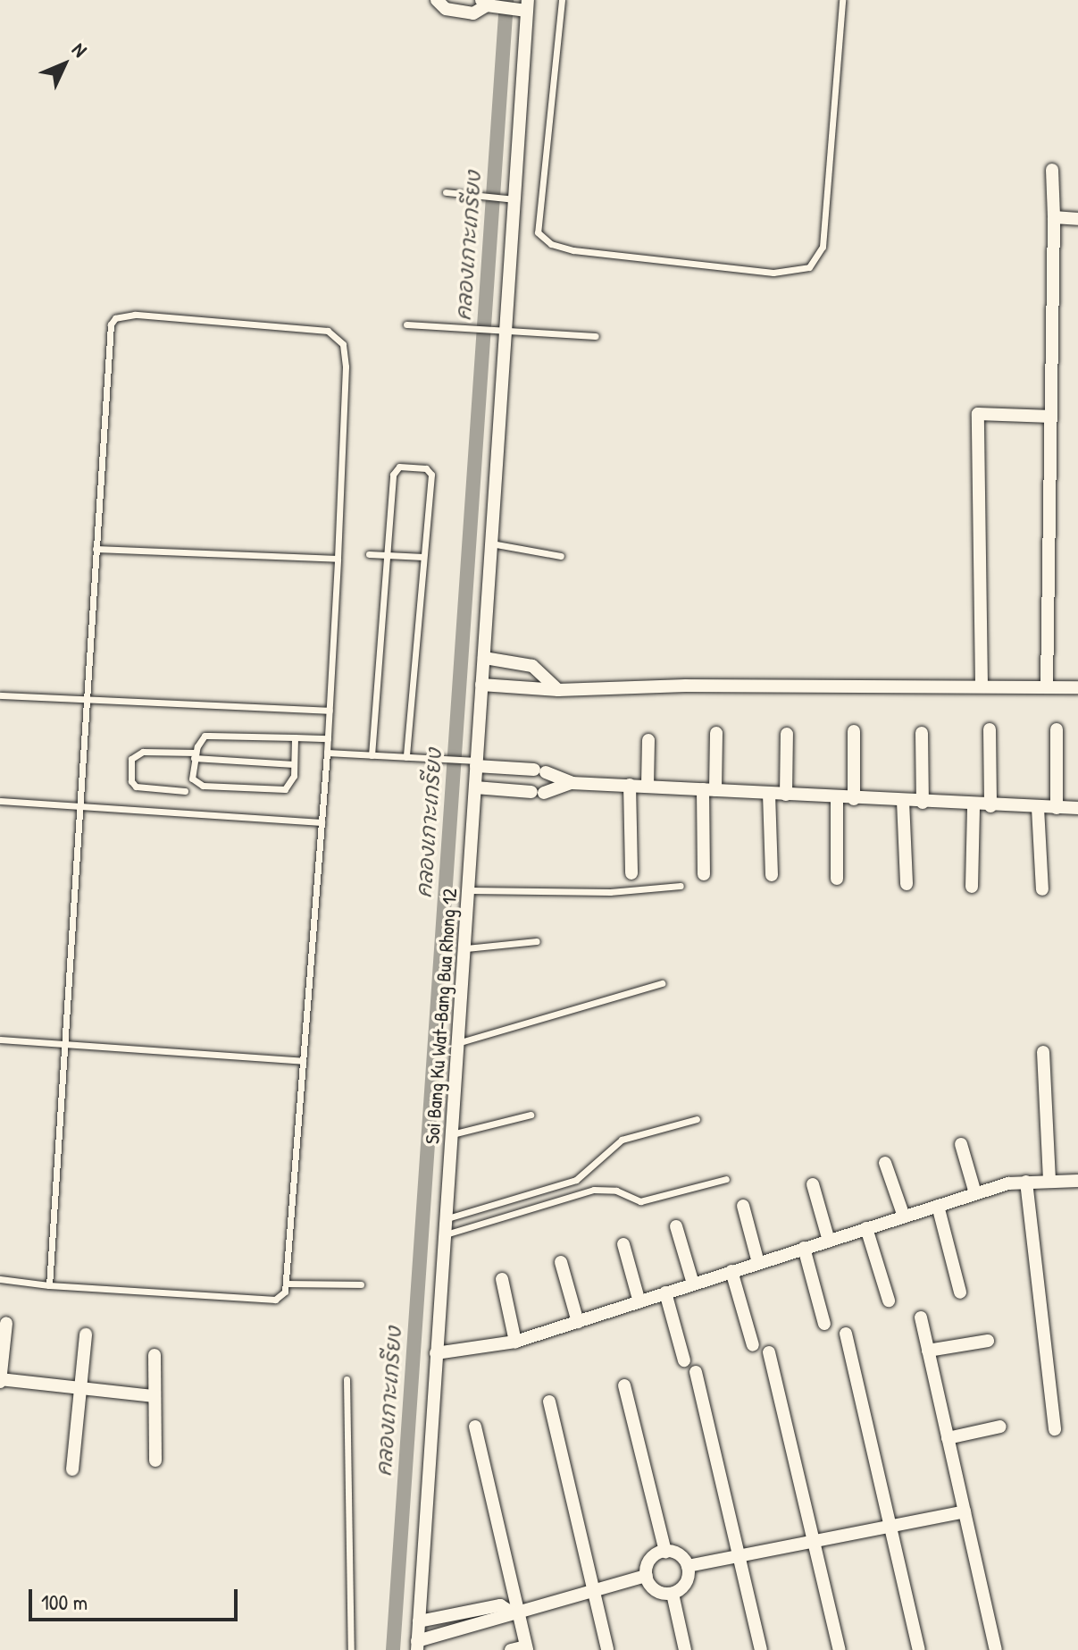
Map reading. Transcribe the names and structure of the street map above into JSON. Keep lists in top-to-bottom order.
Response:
{
  "streets": {
    "street": ["Soi Bang Ku Wat-Bang Bua Rhong 12"]
  },
  "water": ["คลองเกาะเกรียง"],
  "scale_bar": "100 m",
  "north": "top right"
}
